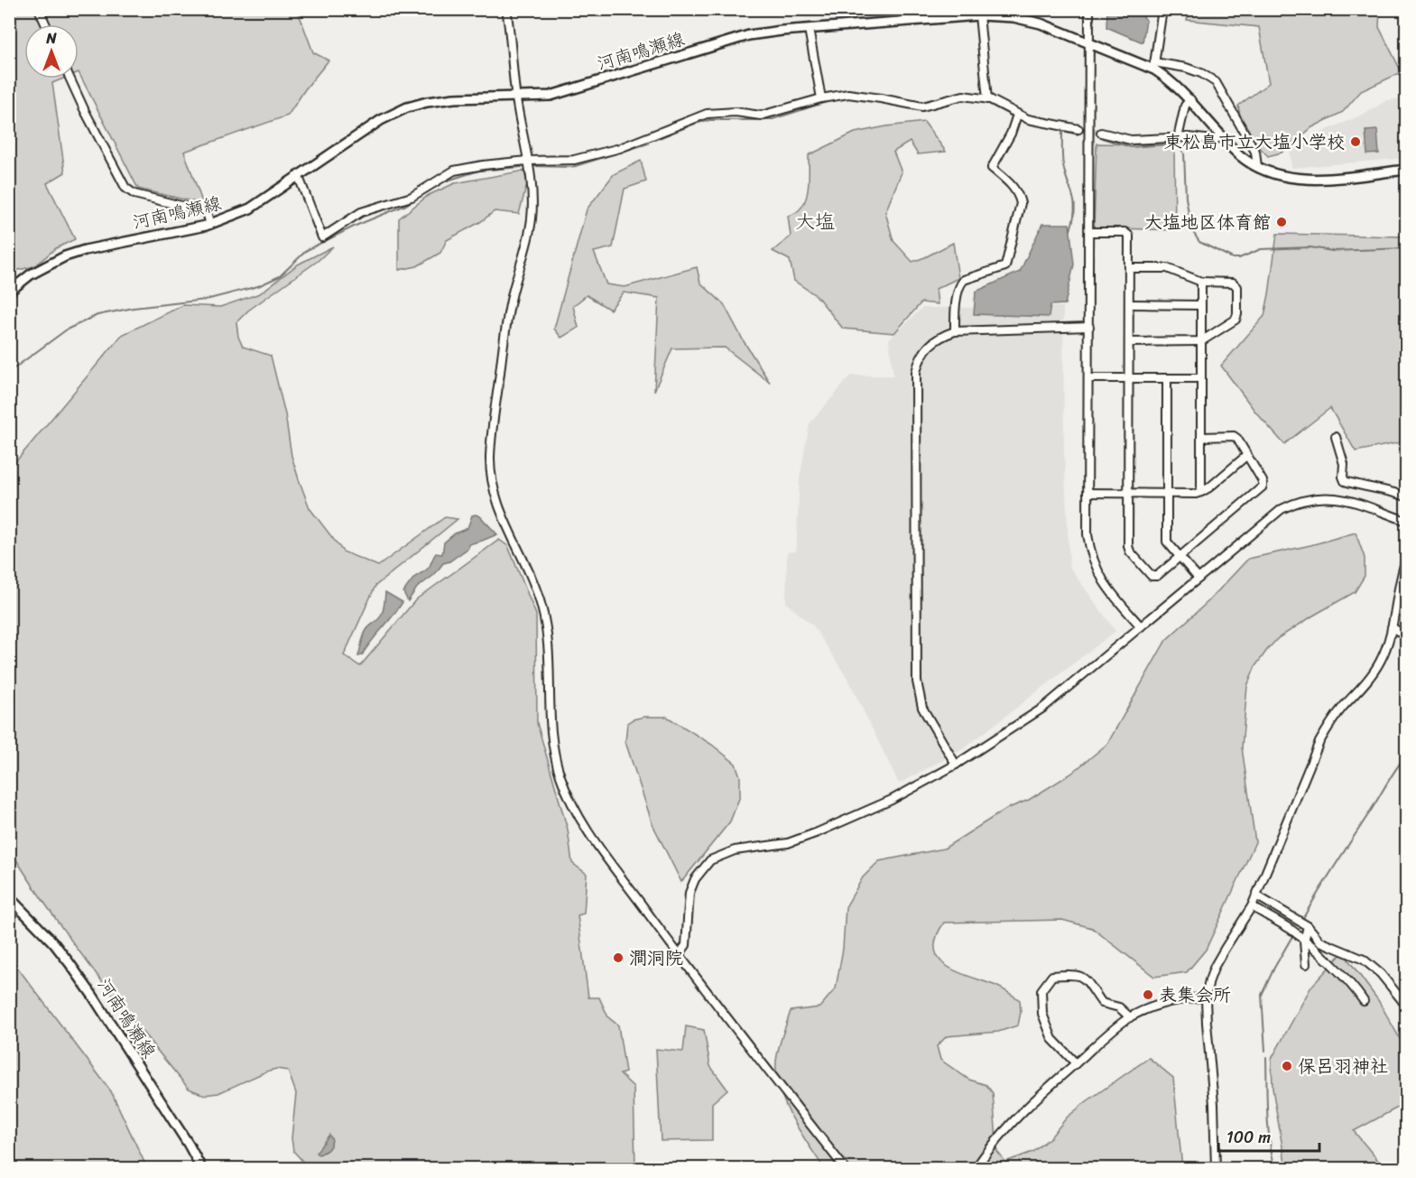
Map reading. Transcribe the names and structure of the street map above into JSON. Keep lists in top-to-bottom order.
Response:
{
  "streets": {
    "main road": ["河南鳴瀬線"]
  },
  "districts": ["大塩"],
  "places": [
    "東松島市立大塩小学校",
    "大塩地区体育館",
    "澗洞院",
    "表集会所",
    "保呂羽神社"
  ],
  "scale_bar": "100 m",
  "north": "top"
}
